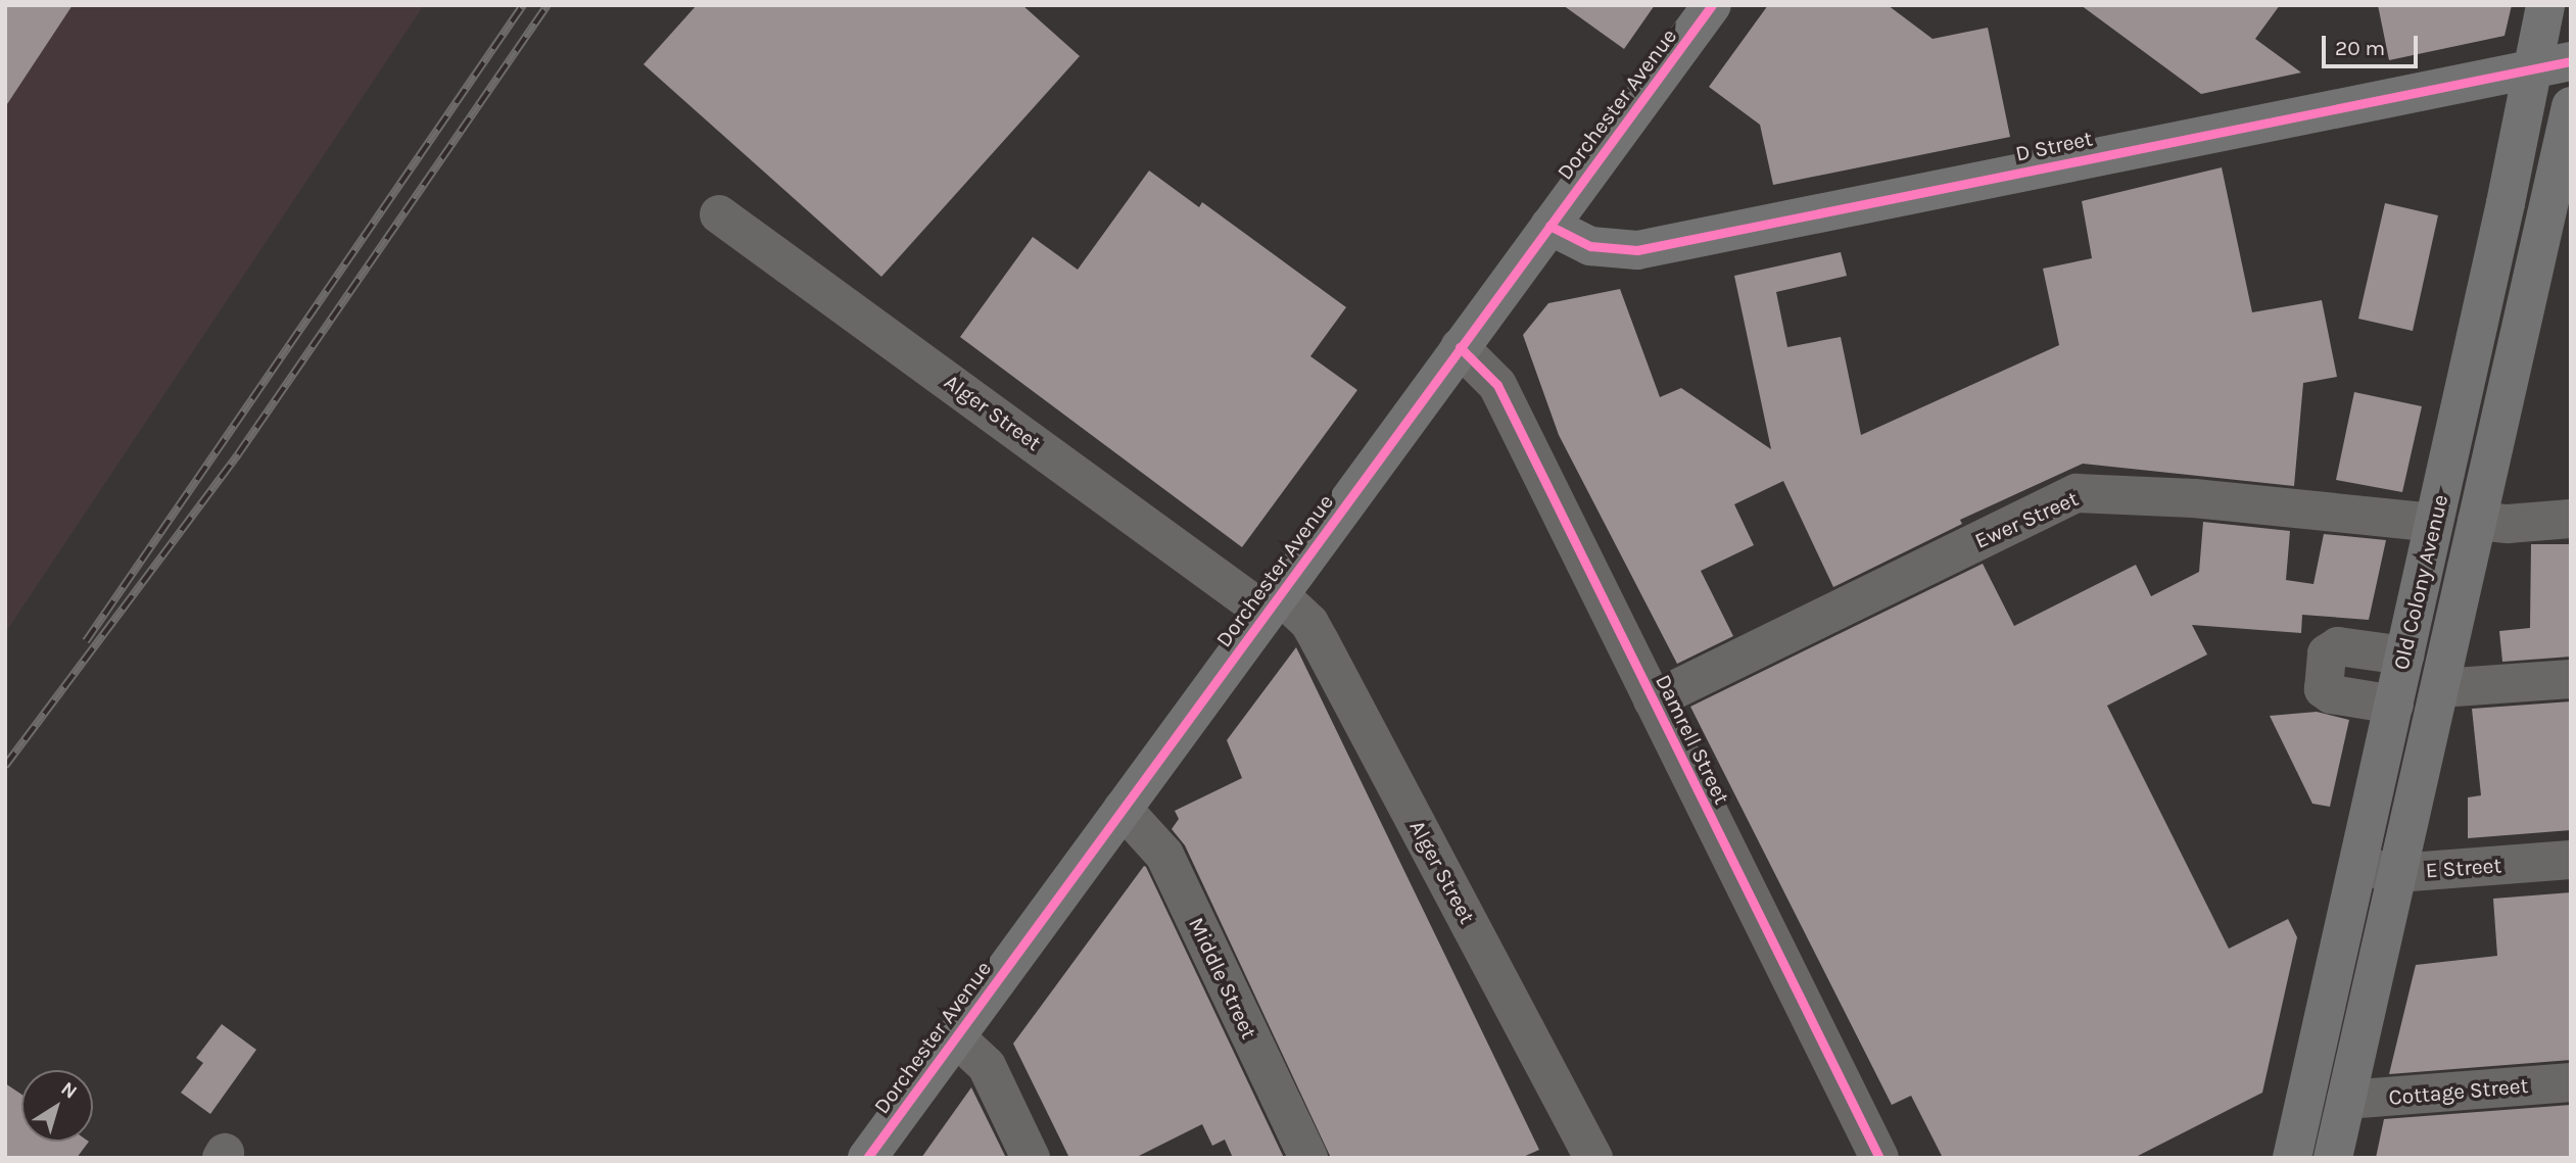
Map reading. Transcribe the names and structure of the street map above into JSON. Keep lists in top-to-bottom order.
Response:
{
  "streets": {
    "main road": ["Dorchester Avenue", "D Street", "Old Colony Avenue"],
    "street": [
      "Alger Street",
      "Ewer Street",
      "Damrell Street",
      "E Street",
      "Middle Street",
      "Cottage Street"
    ]
  },
  "crossings": [
    ["Dorchester Avenue", "D Street"],
    ["Dorchester Avenue", "Alger Street"],
    ["Dorchester Avenue", "Damrell Street"],
    ["Dorchester Avenue", "Middle Street"],
    ["D Street", "Old Colony Avenue"],
    ["Ewer Street", "Old Colony Avenue"],
    ["Ewer Street", "Damrell Street"],
    ["Old Colony Avenue", "E Street"],
    ["Old Colony Avenue", "Cottage Street"]
  ],
  "scale_bar": "20 m",
  "north": "top right"
}
